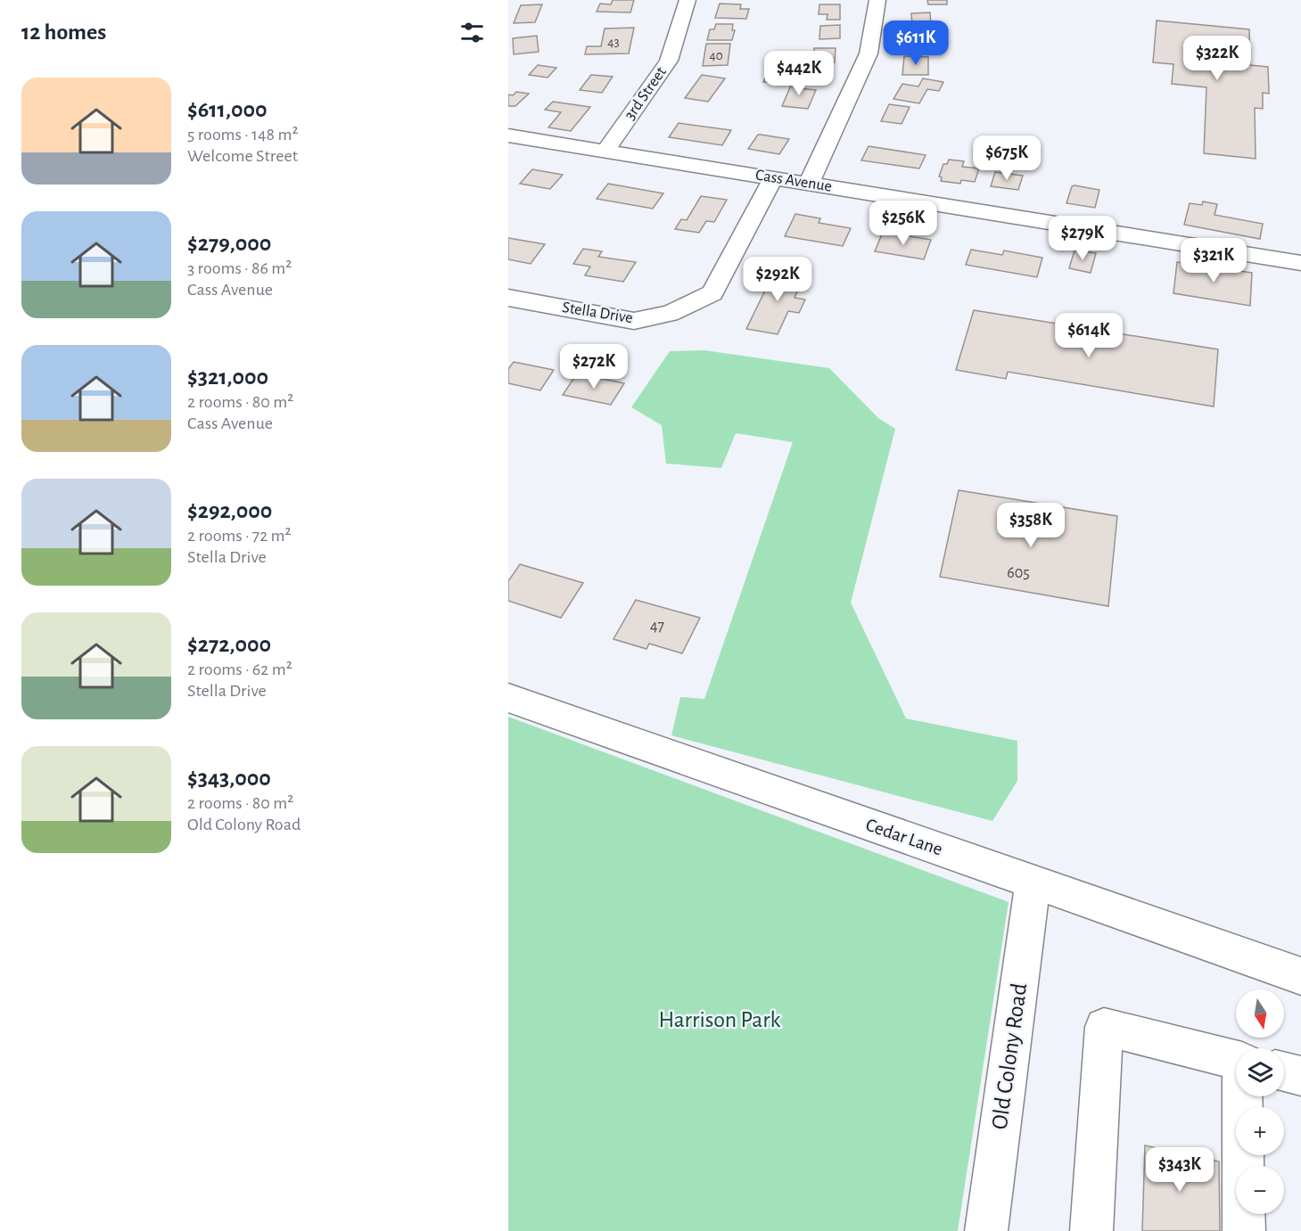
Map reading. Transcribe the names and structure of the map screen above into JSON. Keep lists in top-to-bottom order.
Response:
{
  "streets": {
    "street": [
      "3rd Street",
      "Cass Avenue",
      "Stella Drive",
      "Cedar Lane",
      "Old Colony Road"
    ]
  },
  "crossings": [
    ["3rd Street", "Cass Avenue"],
    ["Cass Avenue", "Stella Drive"],
    ["Cedar Lane", "Old Colony Road"]
  ],
  "parks": ["Harrison Park"],
  "house_numbers": [
    "43",
    "40",
    "605",
    "47"
  ],
  "north": "bottom",
  "page": {
    "heading": "12 homes",
    "price": [
      "$611K",
      "$322K",
      "$442K",
      "$675K",
      "$256K",
      "$279K",
      "$321K",
      "$292K",
      "$614K",
      "$272K",
      "$358K",
      "$343K"
    ],
    "list": [
      {
        "name": "$611,000",
        "note": "5 rooms · 148 m² · Welcome Street"
      },
      {
        "name": "$279,000",
        "note": "3 rooms · 86 m² · Cass Avenue"
      },
      {
        "name": "$321,000",
        "note": "2 rooms · 80 m² · Cass Avenue"
      },
      {
        "name": "$292,000",
        "note": "2 rooms · 72 m² · Stella Drive"
      },
      {
        "name": "$272,000",
        "note": "2 rooms · 62 m² · Stella Drive"
      },
      {
        "name": "$343,000",
        "note": "2 rooms · 80 m² · Old Colony Road"
      }
    ],
    "map_buttons": ["+", "−"]
  }
}
